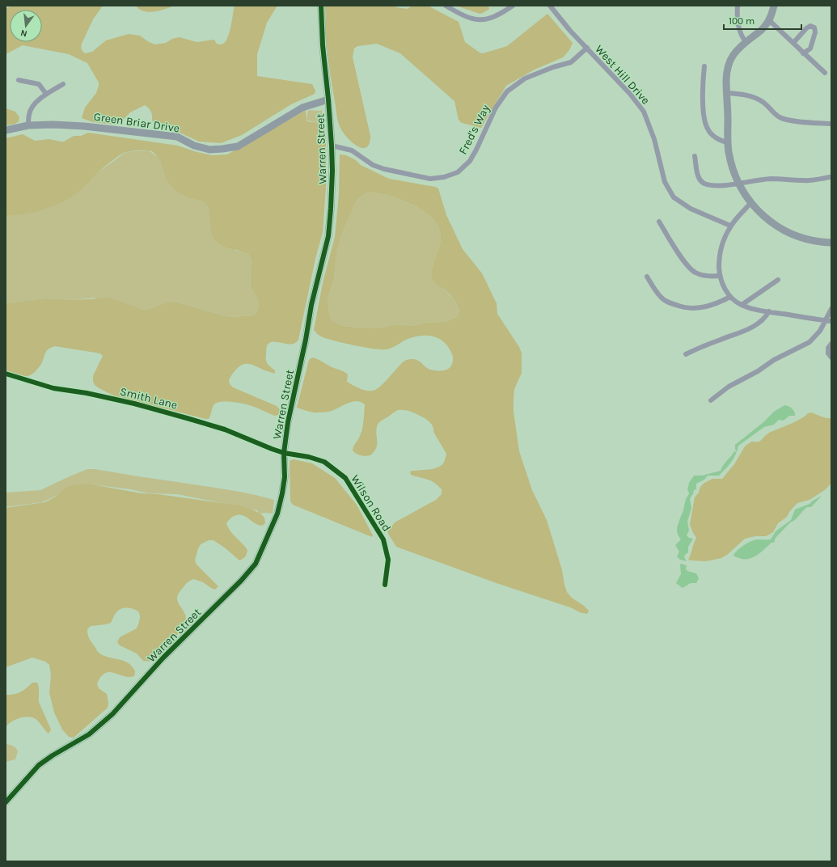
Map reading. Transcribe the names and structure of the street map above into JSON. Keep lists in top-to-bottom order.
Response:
{
  "streets": {
    "street": [
      "West Hill Drive",
      "Green Briar Drive",
      "Fred's Way",
      "Warren Street",
      "Smith Lane",
      "Wilson Road"
    ]
  },
  "crossings": [
    ["West Hill Drive", "Fred's Way"],
    ["Green Briar Drive", "Warren Street"],
    ["Fred's Way", "Warren Street"],
    ["Warren Street", "Smith Lane"],
    ["Warren Street", "Wilson Road"],
    ["Smith Lane", "Wilson Road"]
  ],
  "scale_bar": "100 m",
  "north": "bottom"
}
